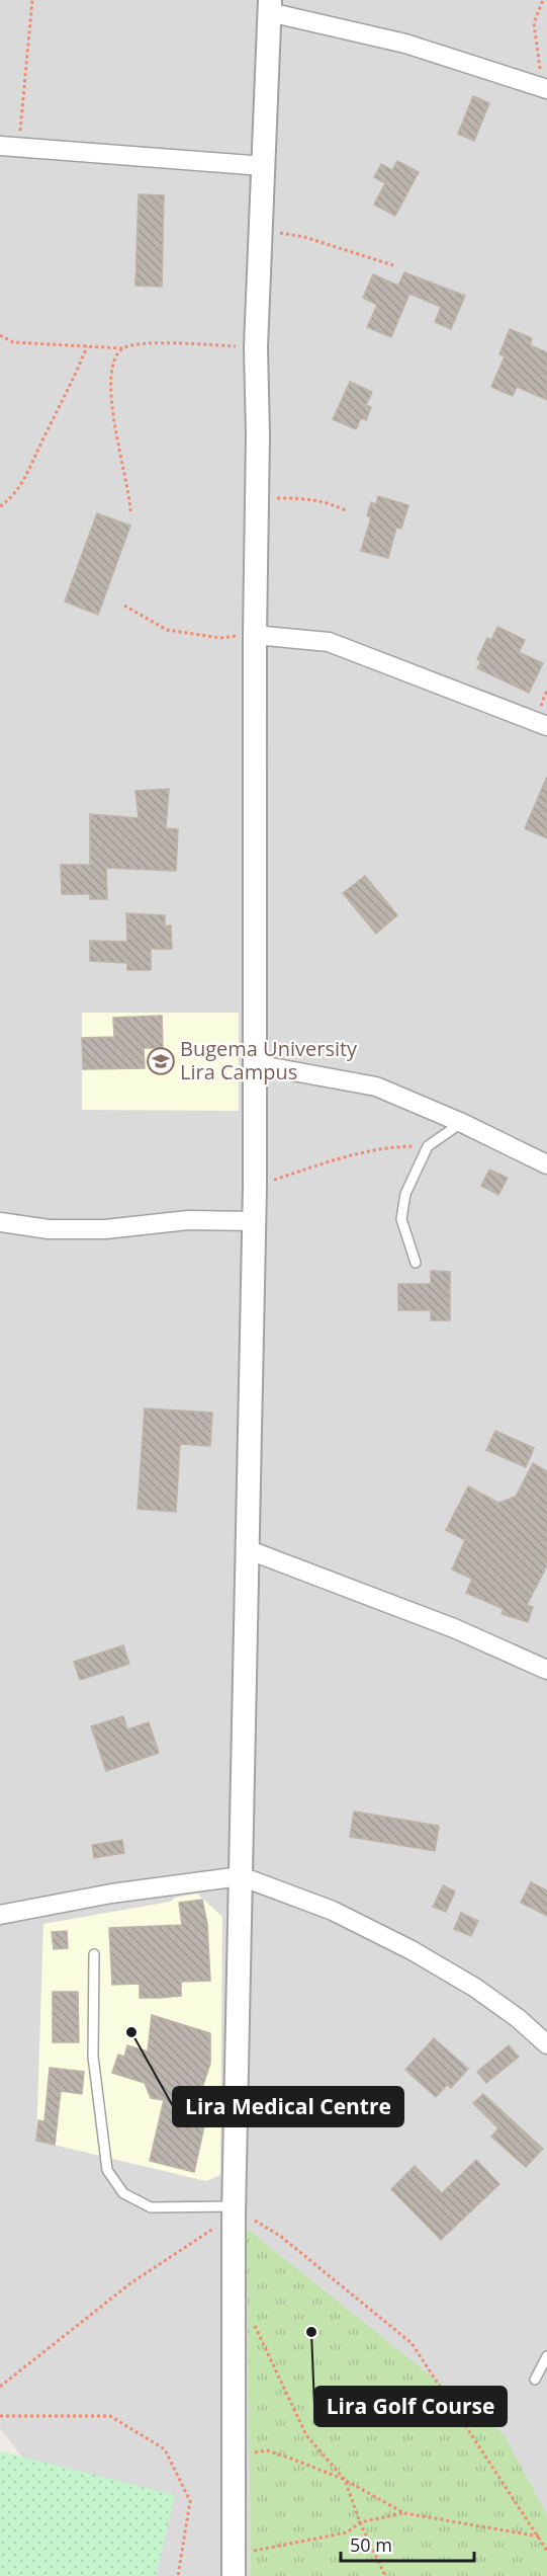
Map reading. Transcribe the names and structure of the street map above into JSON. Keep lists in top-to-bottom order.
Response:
{
  "places": {
    "school or university": ["Bugema University Lira Campus"],
    "other": ["Lira Medical Centre", "Lira Golf Course"]
  },
  "scale_bar": "50 m"
}
